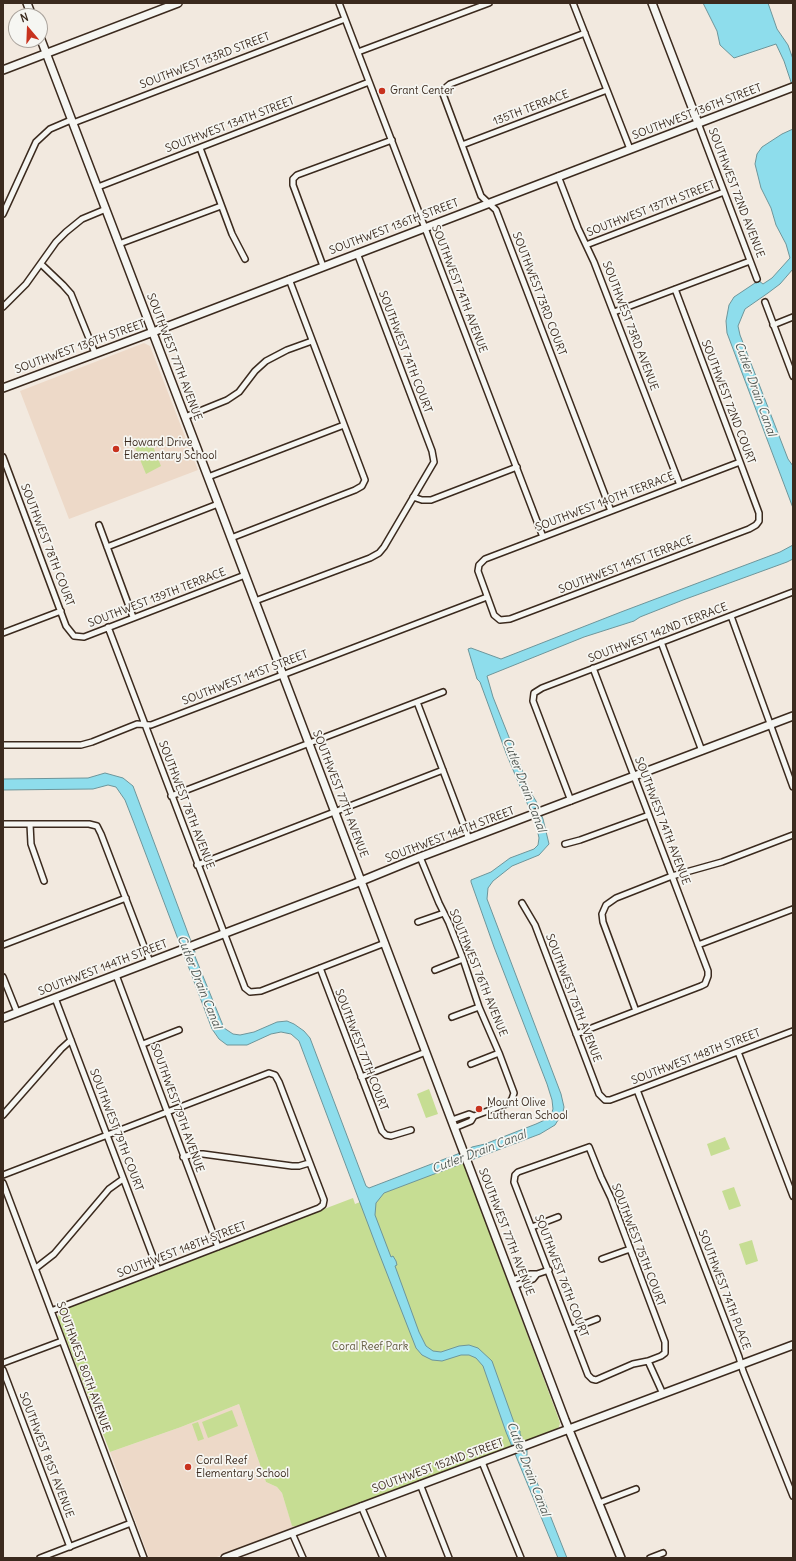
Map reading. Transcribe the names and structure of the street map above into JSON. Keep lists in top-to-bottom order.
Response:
{
  "streets": {
    "street": [
      "SOUTHWEST 133RD STREET",
      "135TH TERRACE",
      "SOUTHWEST 136TH STREET",
      "SOUTHWEST 134TH STREET",
      "SOUTHWEST 72ND AVENUE",
      "SOUTHWEST 137TH STREET",
      "SOUTHWEST 74TH AVENUE",
      "SOUTHWEST 73RD COURT",
      "SOUTHWEST 73RD AVENUE",
      "SOUTHWEST 74TH COURT",
      "SOUTHWEST 77TH AVENUE",
      "SOUTHWEST 72ND COURT",
      "SOUTHWEST 140TH TERRACE",
      "SOUTHWEST 78TH COURT",
      "SOUTHWEST 141ST TERRACE",
      "SOUTHWEST 139TH TERRACE",
      "SOUTHWEST 142ND TERRACE",
      "SOUTHWEST 141ST STREET",
      "SOUTHWEST 78TH AVENUE",
      "SOUTHWEST 144TH STREET",
      "SOUTHWEST 76TH AVENUE",
      "SOUTHWEST 75TH AVENUE",
      "SOUTHWEST 77TH COURT",
      "SOUTHWEST 148TH STREET",
      "SOUTHWEST 79TH AVENUE",
      "SOUTHWEST 79TH COURT",
      "SOUTHWEST 75TH COURT",
      "SOUTHWEST 76TH COURT",
      "SOUTHWEST 74TH PLACE",
      "SOUTHWEST 80TH AVENUE",
      "SOUTHWEST 81ST AVENUE",
      "SOUTHWEST 152ND STREET"
    ]
  },
  "crossings": [
    ["SOUTHWEST 133RD STREET", "SOUTHWEST 74TH AVENUE"],
    ["SOUTHWEST 133RD STREET", "SOUTHWEST 77TH AVENUE"],
    ["135TH TERRACE", "SOUTHWEST 73RD COURT"],
    ["SOUTHWEST 136TH STREET", "SOUTHWEST 72ND AVENUE"],
    ["SOUTHWEST 136TH STREET", "SOUTHWEST 74TH AVENUE"],
    ["SOUTHWEST 136TH STREET", "SOUTHWEST 73RD COURT"],
    ["SOUTHWEST 136TH STREET", "SOUTHWEST 73RD AVENUE"],
    ["SOUTHWEST 136TH STREET", "SOUTHWEST 74TH COURT"],
    ["SOUTHWEST 136TH STREET", "SOUTHWEST 77TH AVENUE"],
    ["SOUTHWEST 134TH STREET", "SOUTHWEST 74TH AVENUE"],
    ["SOUTHWEST 134TH STREET", "SOUTHWEST 77TH AVENUE"],
    ["SOUTHWEST 72ND AVENUE", "SOUTHWEST 137TH STREET"],
    ["SOUTHWEST 137TH STREET", "SOUTHWEST 73RD AVENUE"],
    ["SOUTHWEST 74TH AVENUE", "SOUTHWEST 140TH TERRACE"],
    ["SOUTHWEST 74TH AVENUE", "SOUTHWEST 142ND TERRACE"],
    ["SOUTHWEST 74TH AVENUE", "SOUTHWEST 144TH STREET"],
    ["SOUTHWEST 73RD COURT", "SOUTHWEST 140TH TERRACE"],
    ["SOUTHWEST 73RD AVENUE", "SOUTHWEST 140TH TERRACE"],
    ["SOUTHWEST 77TH AVENUE", "SOUTHWEST 139TH TERRACE"],
    ["SOUTHWEST 77TH AVENUE", "SOUTHWEST 141ST STREET"],
    ["SOUTHWEST 77TH AVENUE", "SOUTHWEST 144TH STREET"],
    ["SOUTHWEST 77TH AVENUE", "SOUTHWEST 152ND STREET"],
    ["SOUTHWEST 72ND COURT", "SOUTHWEST 140TH TERRACE"],
    ["SOUTHWEST 72ND COURT", "SOUTHWEST 141ST TERRACE"],
    ["SOUTHWEST 140TH TERRACE", "SOUTHWEST 141ST TERRACE"],
    ["SOUTHWEST 140TH TERRACE", "SOUTHWEST 141ST STREET"],
    ["SOUTHWEST 78TH COURT", "SOUTHWEST 139TH TERRACE"],
    ["SOUTHWEST 141ST TERRACE", "SOUTHWEST 141ST STREET"],
    ["SOUTHWEST 139TH TERRACE", "SOUTHWEST 78TH AVENUE"],
    ["SOUTHWEST 142ND TERRACE", "SOUTHWEST 144TH STREET"],
    ["SOUTHWEST 141ST STREET", "SOUTHWEST 78TH AVENUE"],
    ["SOUTHWEST 78TH AVENUE", "SOUTHWEST 144TH STREET"],
    ["SOUTHWEST 78TH AVENUE", "SOUTHWEST 77TH COURT"],
    ["SOUTHWEST 144TH STREET", "SOUTHWEST 76TH AVENUE"],
    ["SOUTHWEST 144TH STREET", "SOUTHWEST 79TH AVENUE"],
    ["SOUTHWEST 144TH STREET", "SOUTHWEST 79TH COURT"],
    ["SOUTHWEST 75TH AVENUE", "SOUTHWEST 148TH STREET"],
    ["SOUTHWEST 148TH STREET", "SOUTHWEST 79TH AVENUE"],
    ["SOUTHWEST 148TH STREET", "SOUTHWEST 79TH COURT"],
    ["SOUTHWEST 148TH STREET", "SOUTHWEST 74TH PLACE"],
    ["SOUTHWEST 148TH STREET", "SOUTHWEST 80TH AVENUE"],
    ["SOUTHWEST 75TH COURT", "SOUTHWEST 76TH COURT"],
    ["SOUTHWEST 74TH PLACE", "SOUTHWEST 152ND STREET"]
  ],
  "water": ["Cutler Drain Canal"],
  "parks": ["Coral Reef Park"],
  "places": [
    "Grant Center",
    "Howard Drive Elementary School",
    "Mount Olive Lutheran School",
    "Coral Reef Elementary School"
  ],
  "north": "top"
}
